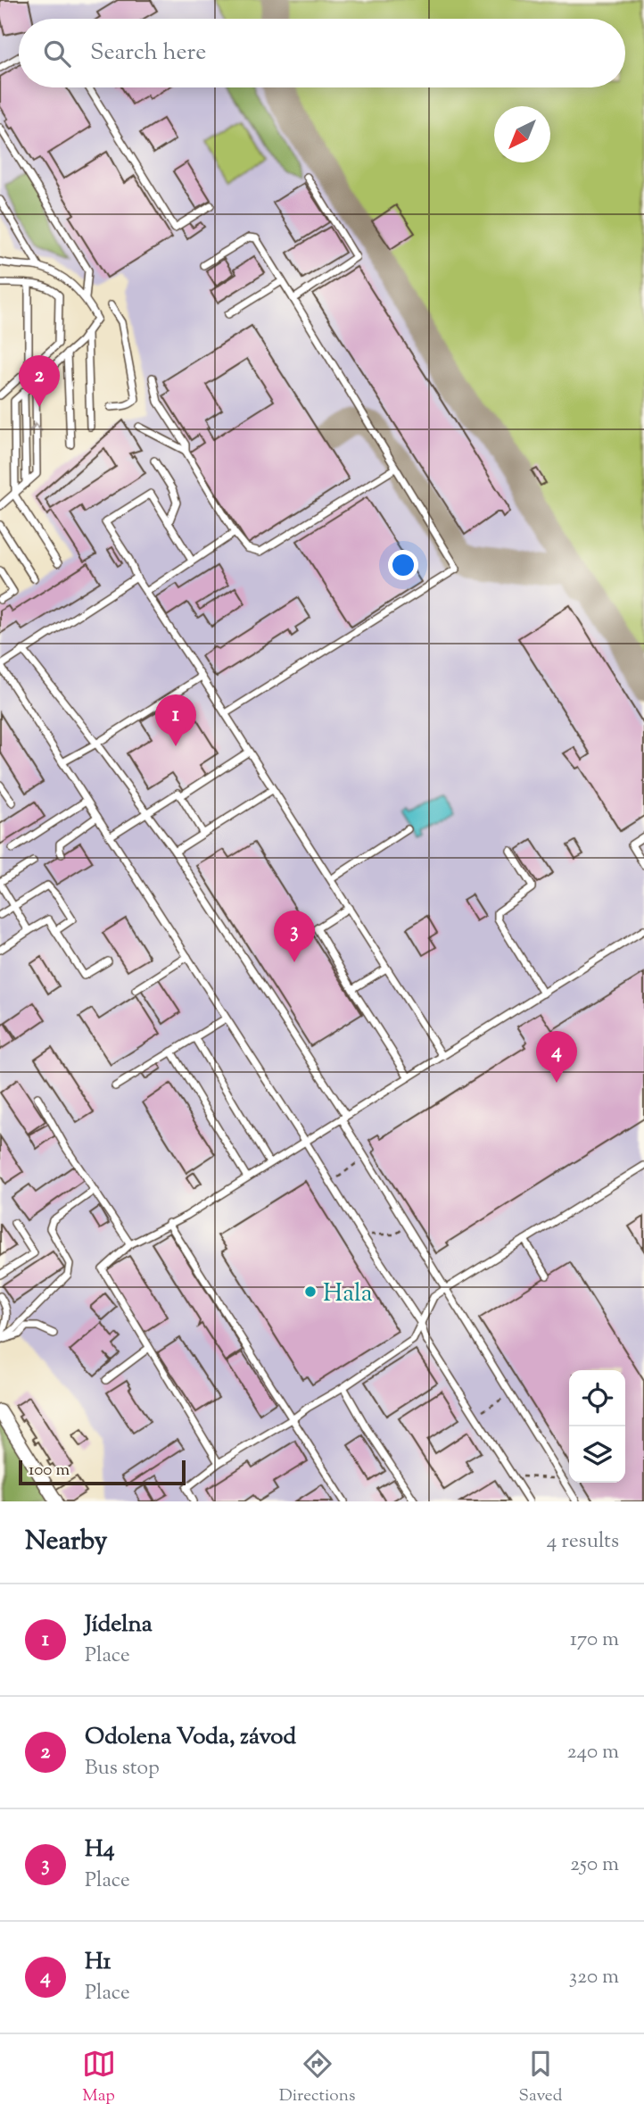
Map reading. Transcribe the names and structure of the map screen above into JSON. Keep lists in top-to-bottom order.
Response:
{
  "places": ["Hala"],
  "scale_bar": "100 m",
  "north": "bottom left",
  "page": {
    "search": "Search here",
    "pins": [
      "2",
      "1",
      "3",
      "4"
    ],
    "scale": "100 m",
    "heading": ["Nearby", "4 results"],
    "list": [
      {
        "mark": "1",
        "name": "Jídelna",
        "note": "Place",
        "value": "170 m"
      },
      {
        "mark": "2",
        "name": "Odolena Voda, závod",
        "note": "Bus stop",
        "value": "240 m"
      },
      {
        "mark": "3",
        "name": "H4",
        "note": "Place",
        "value": "250 m"
      },
      {
        "mark": "4",
        "name": "H1",
        "note": "Place",
        "value": "320 m"
      }
    ],
    "nav": ["Map", "Directions", "Saved"]
  }
}
